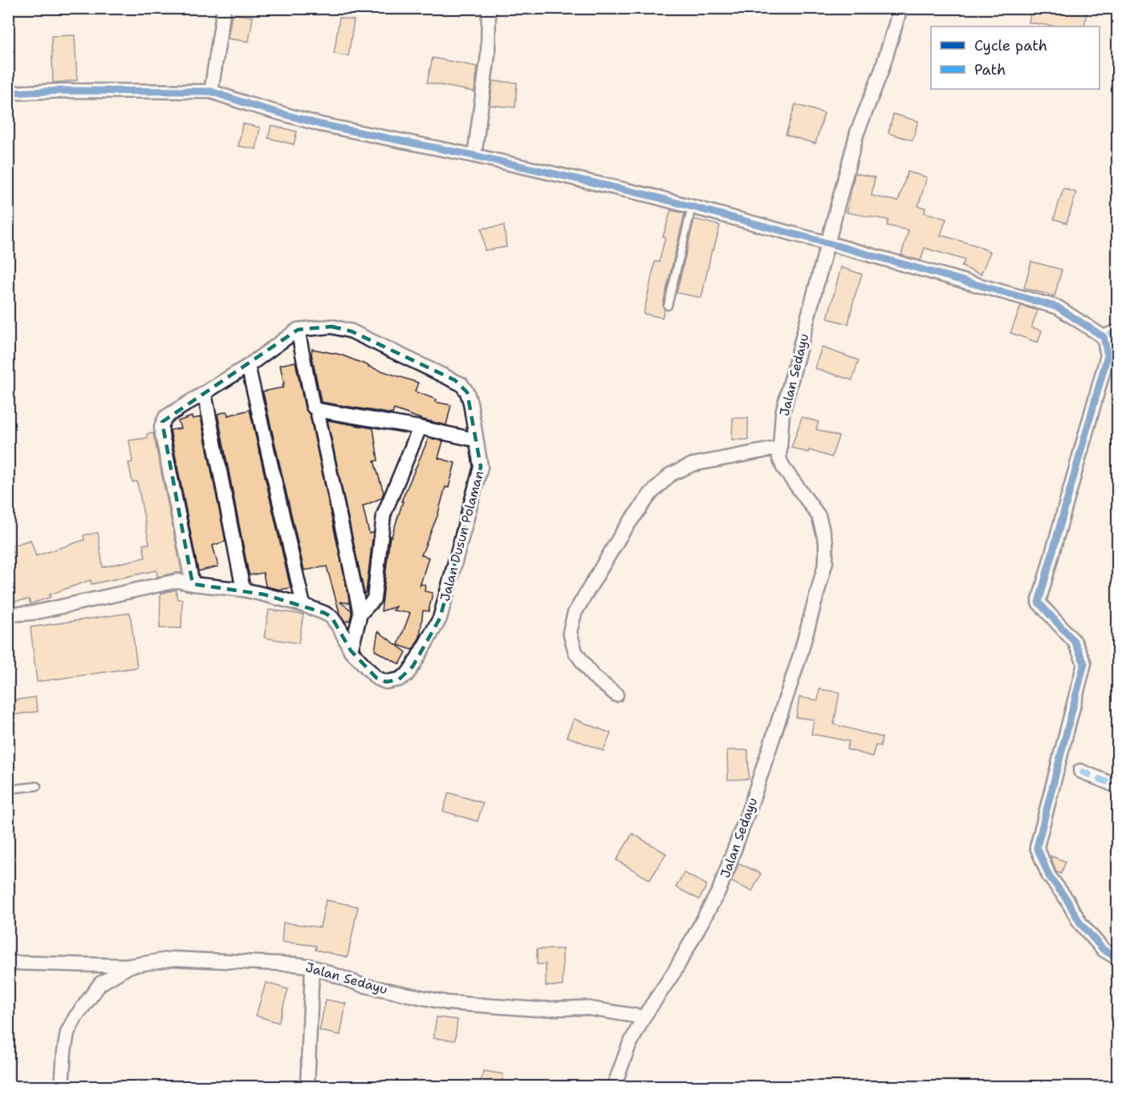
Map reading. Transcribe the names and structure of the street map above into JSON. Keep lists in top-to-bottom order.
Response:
{
  "streets": {
    "street": ["Jalan Sedayu", "Jalan Dusun Polaman"]
  },
  "legend": ["Cycle path", "Path"]
}
